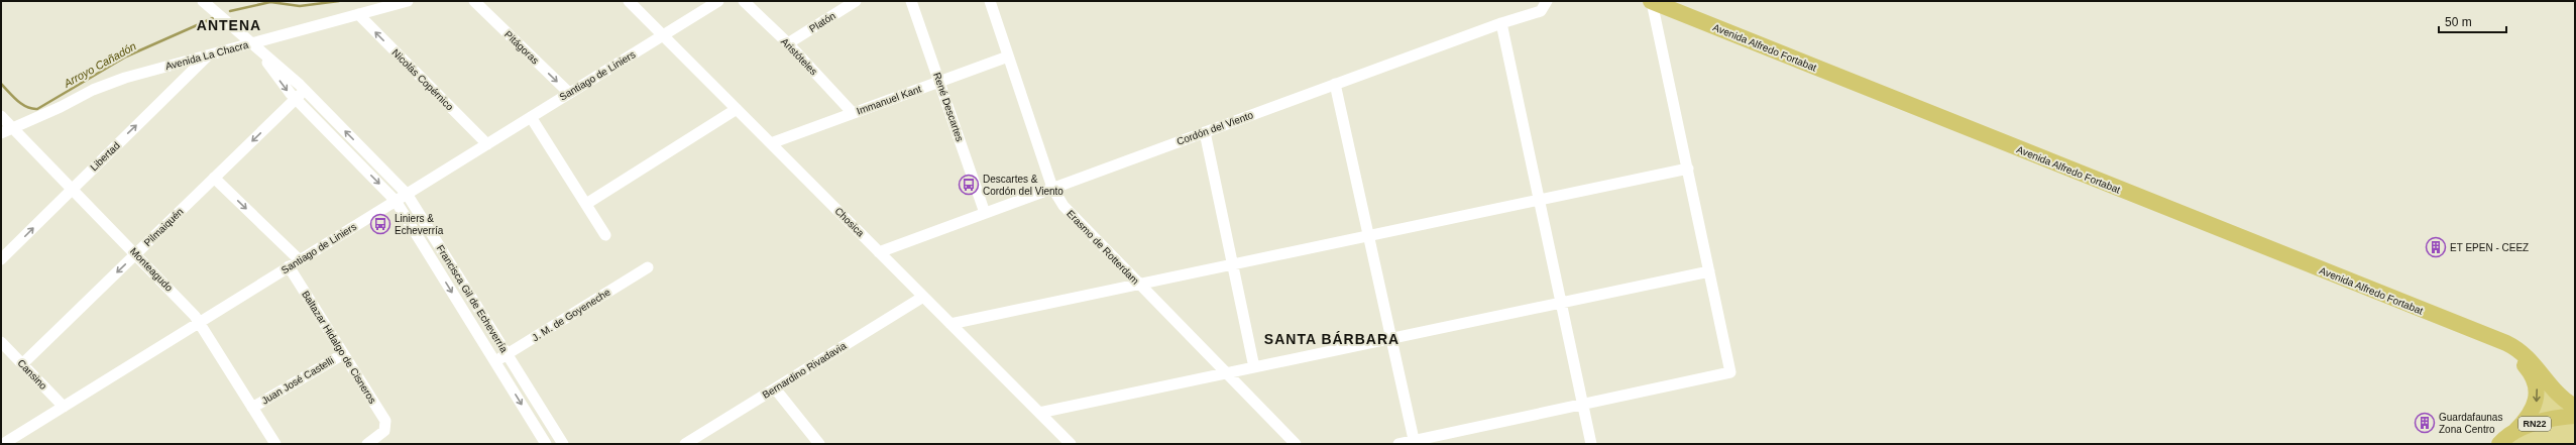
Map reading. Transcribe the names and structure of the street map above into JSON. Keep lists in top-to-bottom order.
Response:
{
  "streets": {
    "highway": ["Avenida Alfredo Fortabat", "RN22"],
    "street": [
      "Platón",
      "Pitágoras",
      "Avenida La Chacra",
      "Aristóteles",
      "Santiago de Liniers",
      "Nicolás Copérnico",
      "Immanuel Kant",
      "René Descartes",
      "Cordón del Viento",
      "Libertad",
      "Chosica",
      "Pilmaiquén",
      "Erasmo de Rotterdam",
      "Monteagudo",
      "Francisca Gil de Echeverría",
      "J. M. de Goyeneche",
      "Baltazar Hidalgo de Cisneros",
      "Bernardino Rivadavia",
      "Cansino",
      "Juan José Castelli"
    ]
  },
  "crossings": [
    ["Platón", "Aristóteles"],
    ["Pitágoras", "Santiago de Liniers"],
    ["Avenida Alfredo Fortabat", "RN22"],
    ["Avenida La Chacra", "Nicolás Copérnico"],
    ["Avenida La Chacra", "Libertad"],
    ["Avenida La Chacra", "Monteagudo"],
    ["Avenida La Chacra", "Francisca Gil de Echeverría"],
    ["Aristóteles", "Immanuel Kant"],
    ["Santiago de Liniers", "Nicolás Copérnico"],
    ["Santiago de Liniers", "Chosica"],
    ["Santiago de Liniers", "Monteagudo"],
    ["Santiago de Liniers", "Francisca Gil de Echeverría"],
    ["Santiago de Liniers", "Baltazar Hidalgo de Cisneros"],
    ["Santiago de Liniers", "Cansino"],
    ["Immanuel Kant", "René Descartes"],
    ["Immanuel Kant", "Chosica"],
    ["Immanuel Kant", "Erasmo de Rotterdam"],
    ["René Descartes", "Cordón del Viento"],
    ["Cordón del Viento", "Chosica"],
    ["Cordón del Viento", "Erasmo de Rotterdam"],
    ["Libertad", "Monteagudo"],
    ["Chosica", "Bernardino Rivadavia"],
    ["Pilmaiquén", "Monteagudo"],
    ["Pilmaiquén", "Francisca Gil de Echeverría"],
    ["Pilmaiquén", "Cansino"],
    ["Monteagudo", "Juan José Castelli"],
    ["Francisca Gil de Echeverría", "J. M. de Goyeneche"],
    ["Baltazar Hidalgo de Cisneros", "Juan José Castelli"]
  ],
  "one_way": [
    "Pitágoras",
    "Nicolás Copérnico",
    "Libertad",
    "Pilmaiquén"
  ],
  "districts": ["ANTENA", "SANTA BÁRBARA"],
  "water": ["Arroyo Cañadón"],
  "places": {
    "bus stop": ["Descartes & Cordón del Viento", "Liniers & Echeverría"],
    "building": ["ET EPEN - CEEZ", "Guardafaunas Zona Centro"]
  },
  "scale_bar": "50 m"
}
